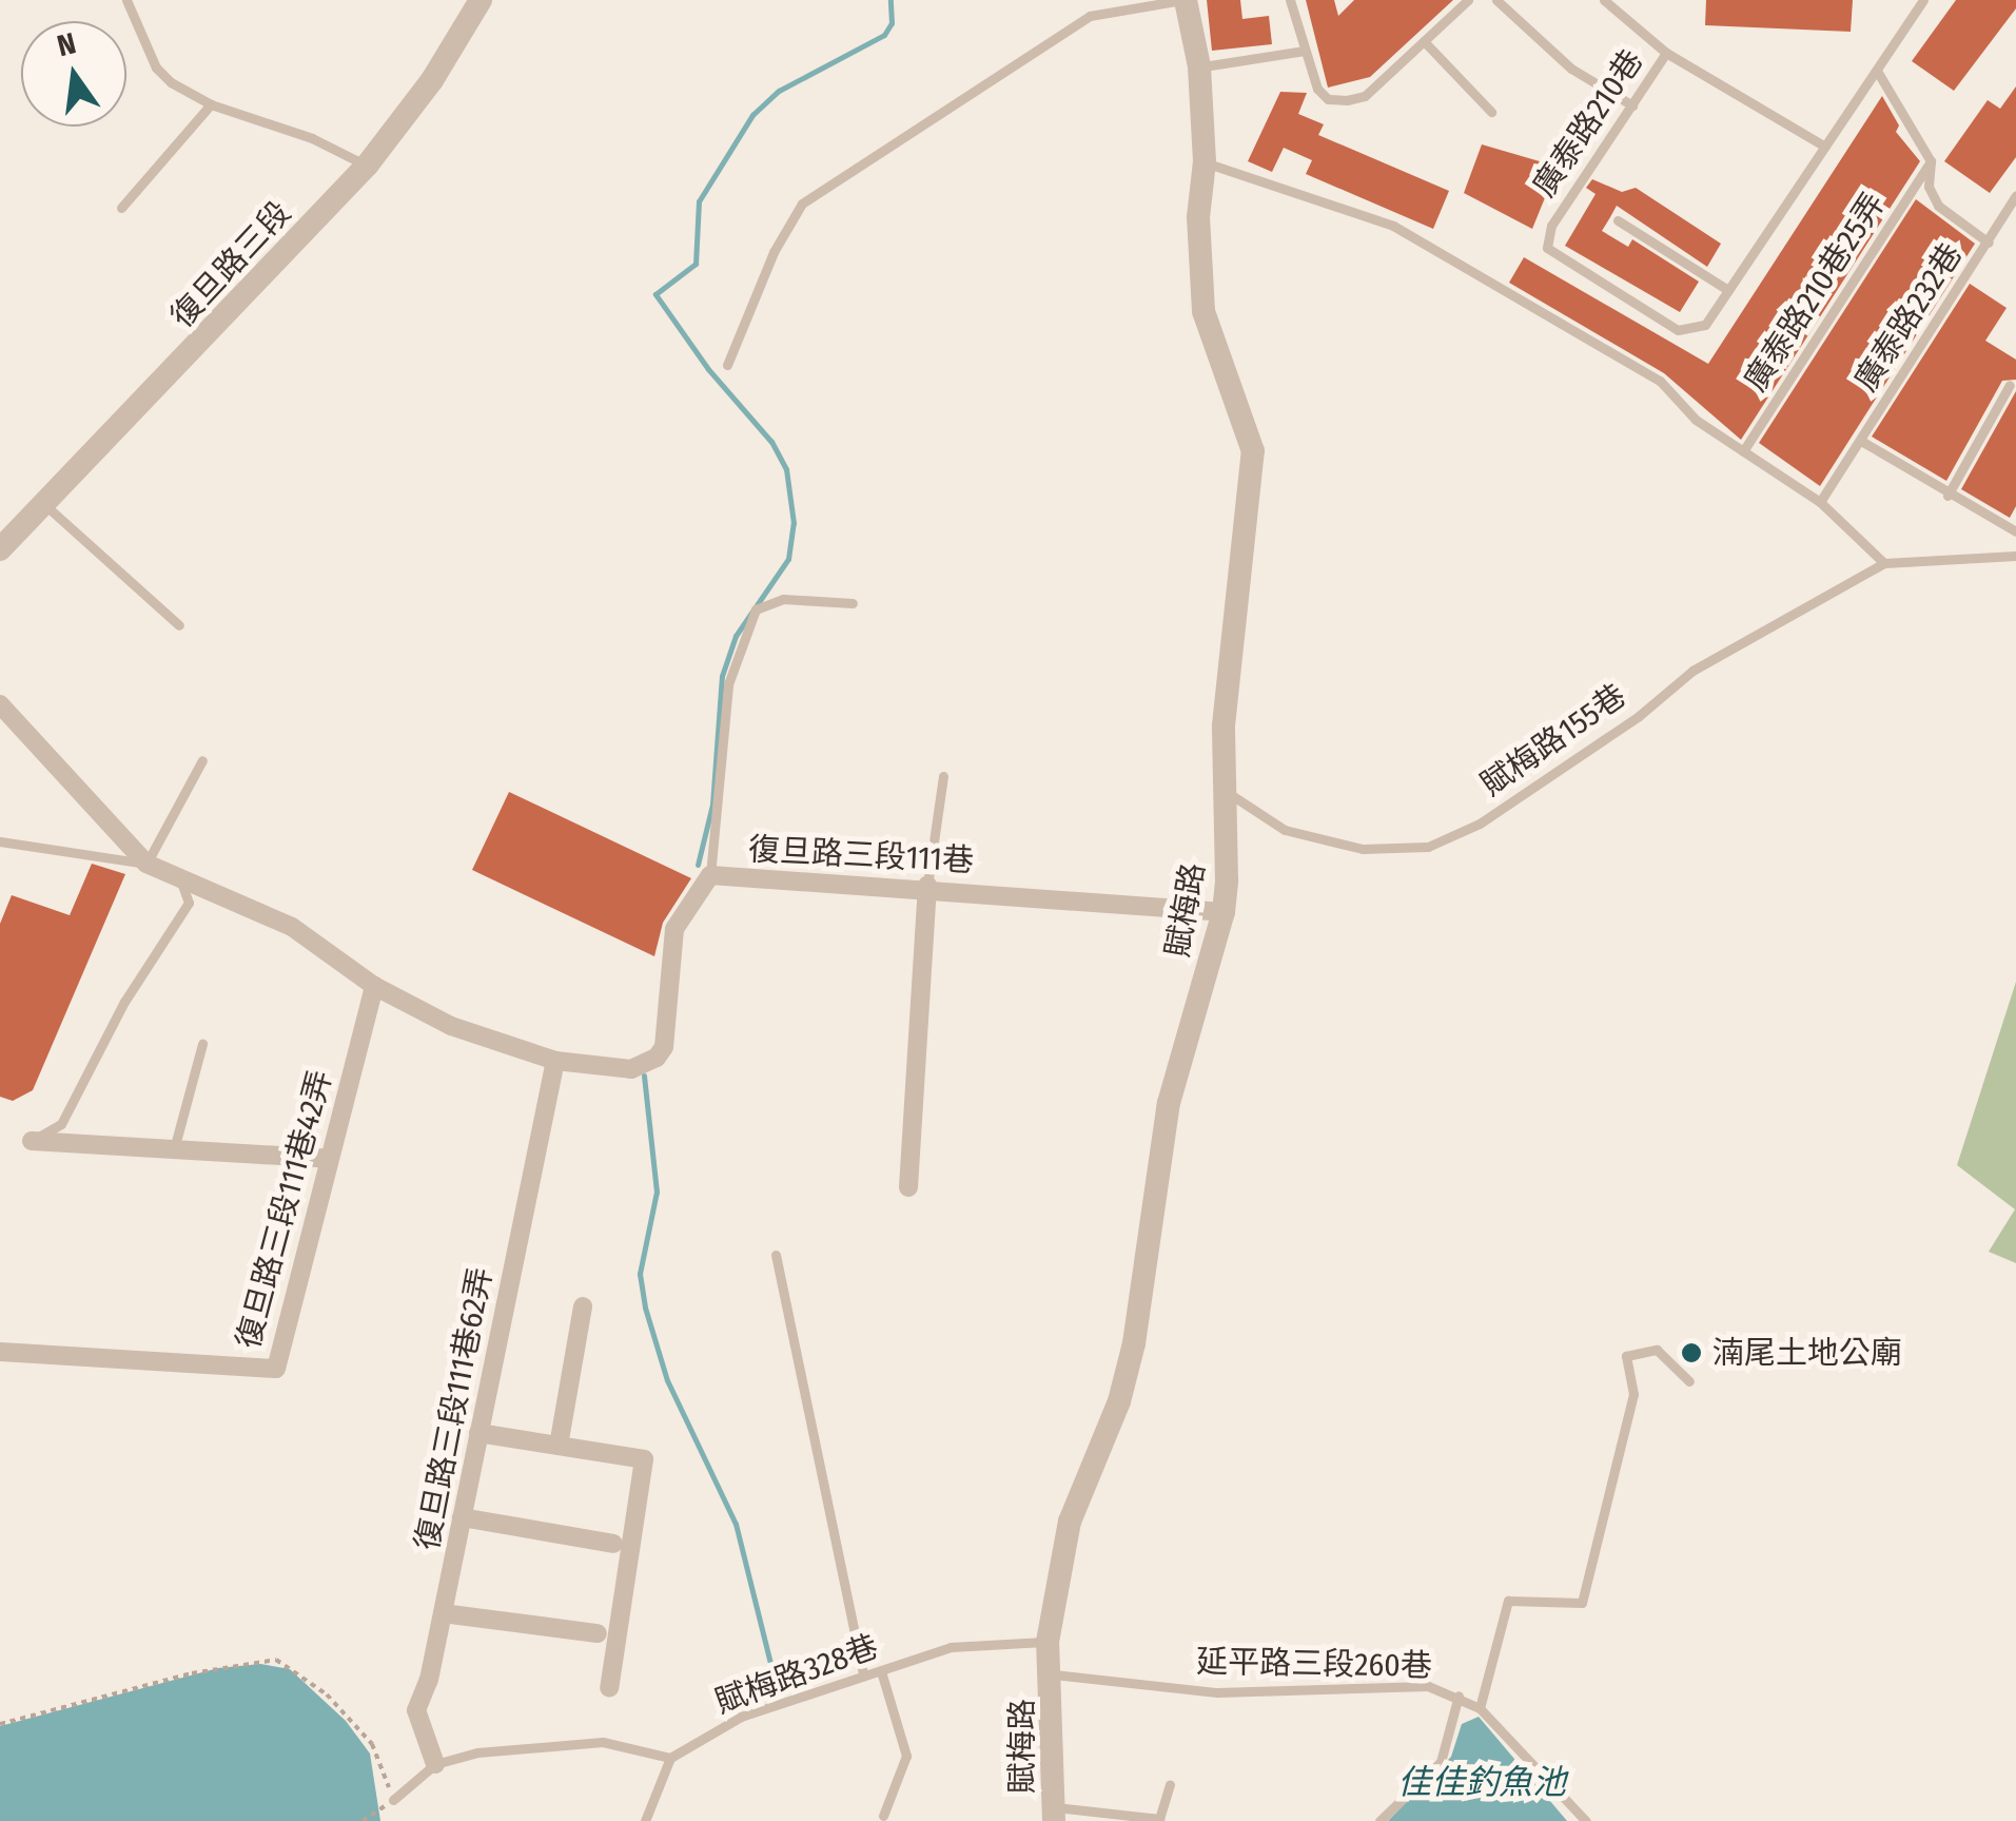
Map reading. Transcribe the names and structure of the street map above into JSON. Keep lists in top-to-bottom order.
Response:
{
  "streets": {
    "street": [
      "復旦路三段",
      "復旦路三段111巷",
      "賦梅路",
      "復旦路三段111巷42弄",
      "復旦路三段111巷62弄"
    ],
    "lane": [
      "廣泰路210巷",
      "廣泰路210巷25弄",
      "廣泰路232巷",
      "賦梅路155巷",
      "延平路三段260巷",
      "賦梅路328巷"
    ]
  },
  "crossings": [
    ["廣泰路210巷", "廣泰路232巷"],
    ["廣泰路210巷25弄", "廣泰路232巷"],
    ["賦梅路155巷", "賦梅路"],
    ["復旦路三段111巷", "賦梅路"],
    ["復旦路三段111巷", "復旦路三段111巷42弄"],
    ["復旦路三段111巷", "復旦路三段111巷62弄"],
    ["賦梅路", "延平路三段260巷"],
    ["賦梅路", "賦梅路328巷"]
  ],
  "water": ["佳佳釣魚池"],
  "places": ["湳尾土地公廟"],
  "north": "top"
}
